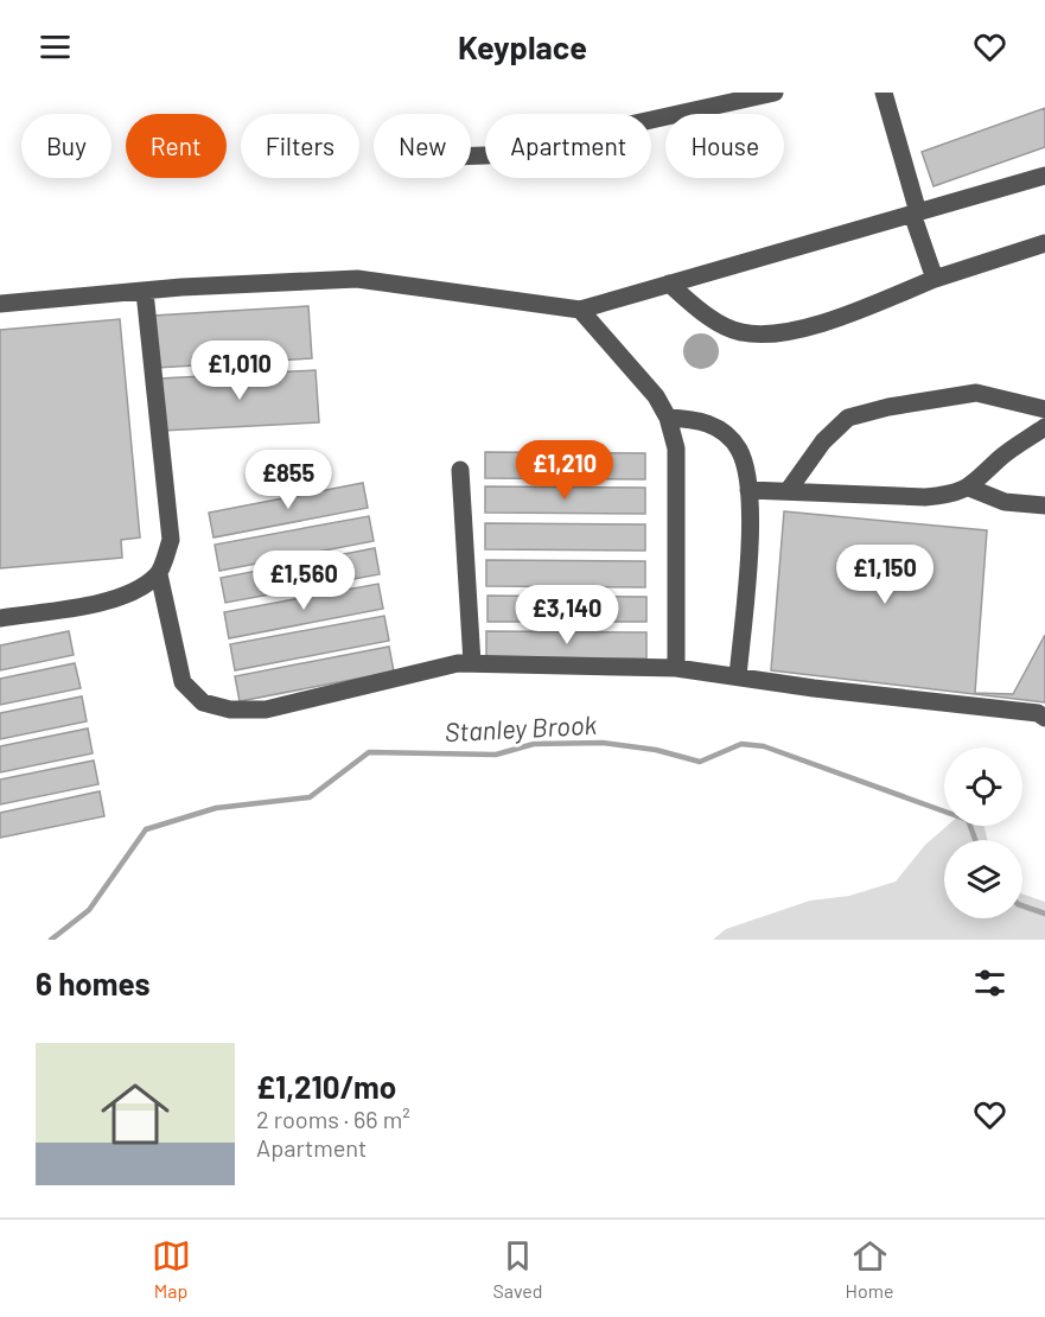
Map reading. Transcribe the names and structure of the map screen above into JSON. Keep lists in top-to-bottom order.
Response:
{
  "water": ["Stanley Brook"],
  "page": {
    "header": "Keyplace",
    "chip": [
      "Buy",
      "Rent",
      "Filters",
      "New",
      "Apartment",
      "House"
    ],
    "price": [
      "£1,010",
      "£1,210",
      "£855",
      "£1,150",
      "£1,560",
      "£3,140"
    ],
    "heading": "6 homes",
    "list": [
      {
        "name": "£1,210/mo",
        "note": "2 rooms · 66 m² · Apartment"
      }
    ],
    "tabs": ["Map", "Saved", "Home"]
  }
}
